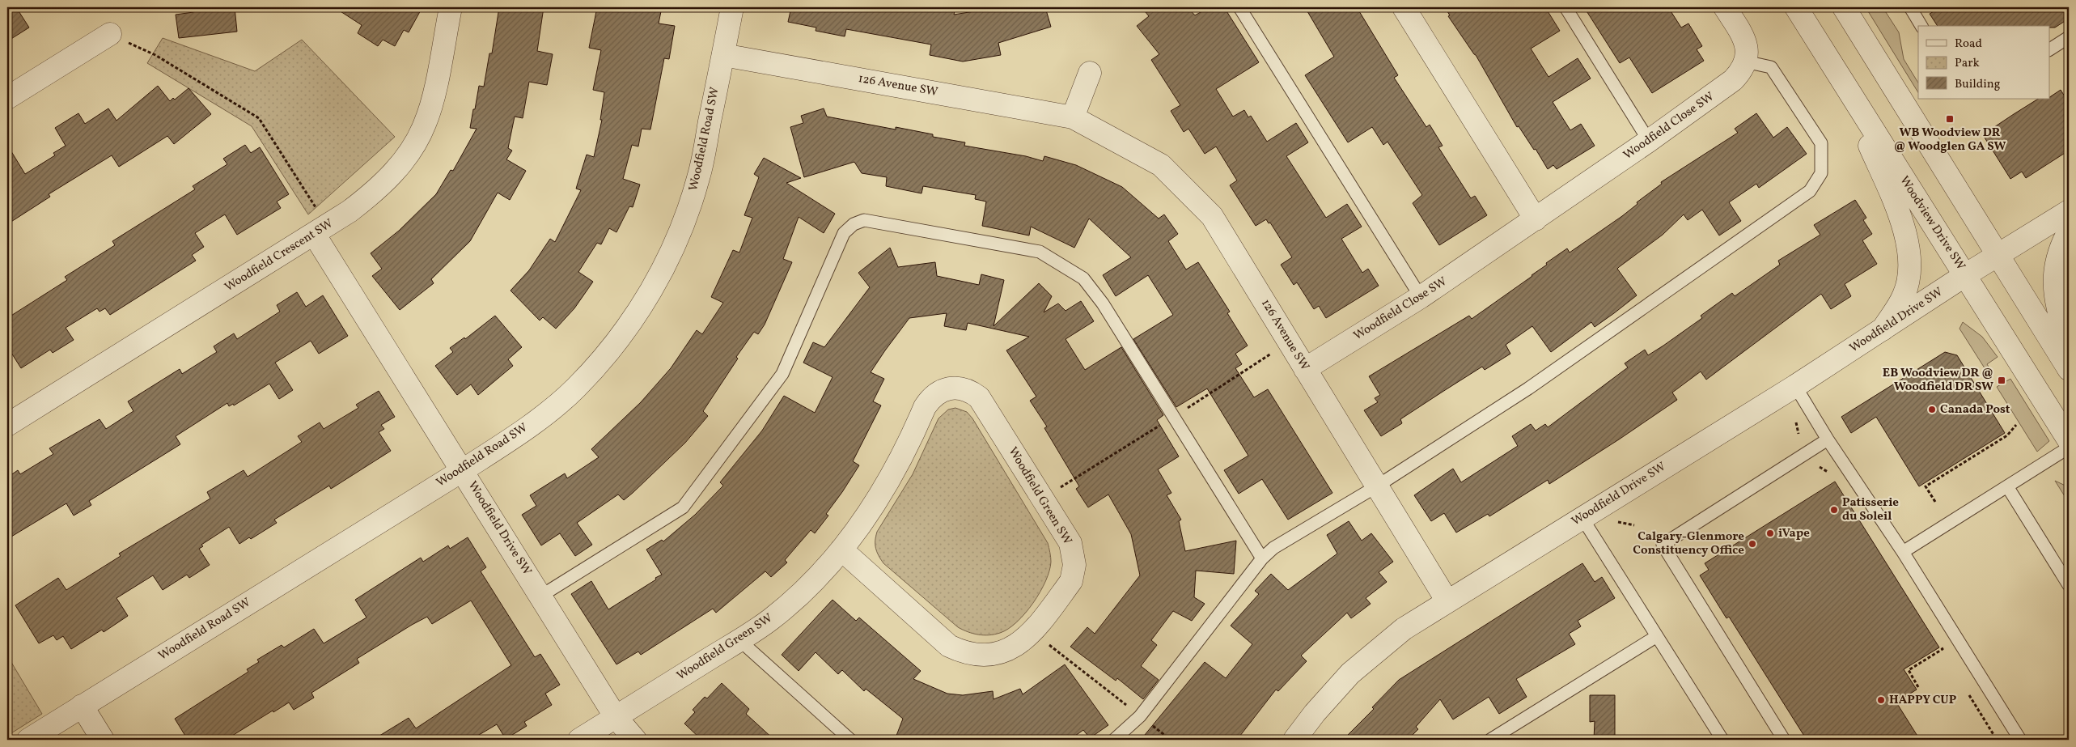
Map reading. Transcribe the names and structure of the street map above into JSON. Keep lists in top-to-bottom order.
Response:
{
  "streets": {
    "street": [
      "126 Avenue SW",
      "Woodfield Close SW",
      "Woodfield Road SW",
      "Woodview Drive SW",
      "Woodfield Crescent SW",
      "Woodfield Drive SW",
      "Woodfield Green SW"
    ]
  },
  "crossings": [
    ["126 Avenue SW", "Woodfield Close SW"],
    ["126 Avenue SW", "Woodfield Road SW"],
    ["126 Avenue SW", "Woodfield Drive SW"],
    ["Woodfield Road SW", "Woodfield Drive SW"],
    ["Woodview Drive SW", "Woodfield Drive SW"],
    ["Woodfield Crescent SW", "Woodfield Drive SW"],
    ["Woodfield Drive SW", "Woodfield Green SW"]
  ],
  "places": {
    "transit": ["WB Woodview DR @ Woodglen GA SW", "EB Woodview DR @ Woodfield DR SW"],
    "other": [
      "Canada Post",
      "Patisserie du Soleil",
      "iVape",
      "Calgary-Glenmore Constituency Office",
      "HAPPY CUP"
    ]
  },
  "legend": ["Road", "Park", "Building"]
}
